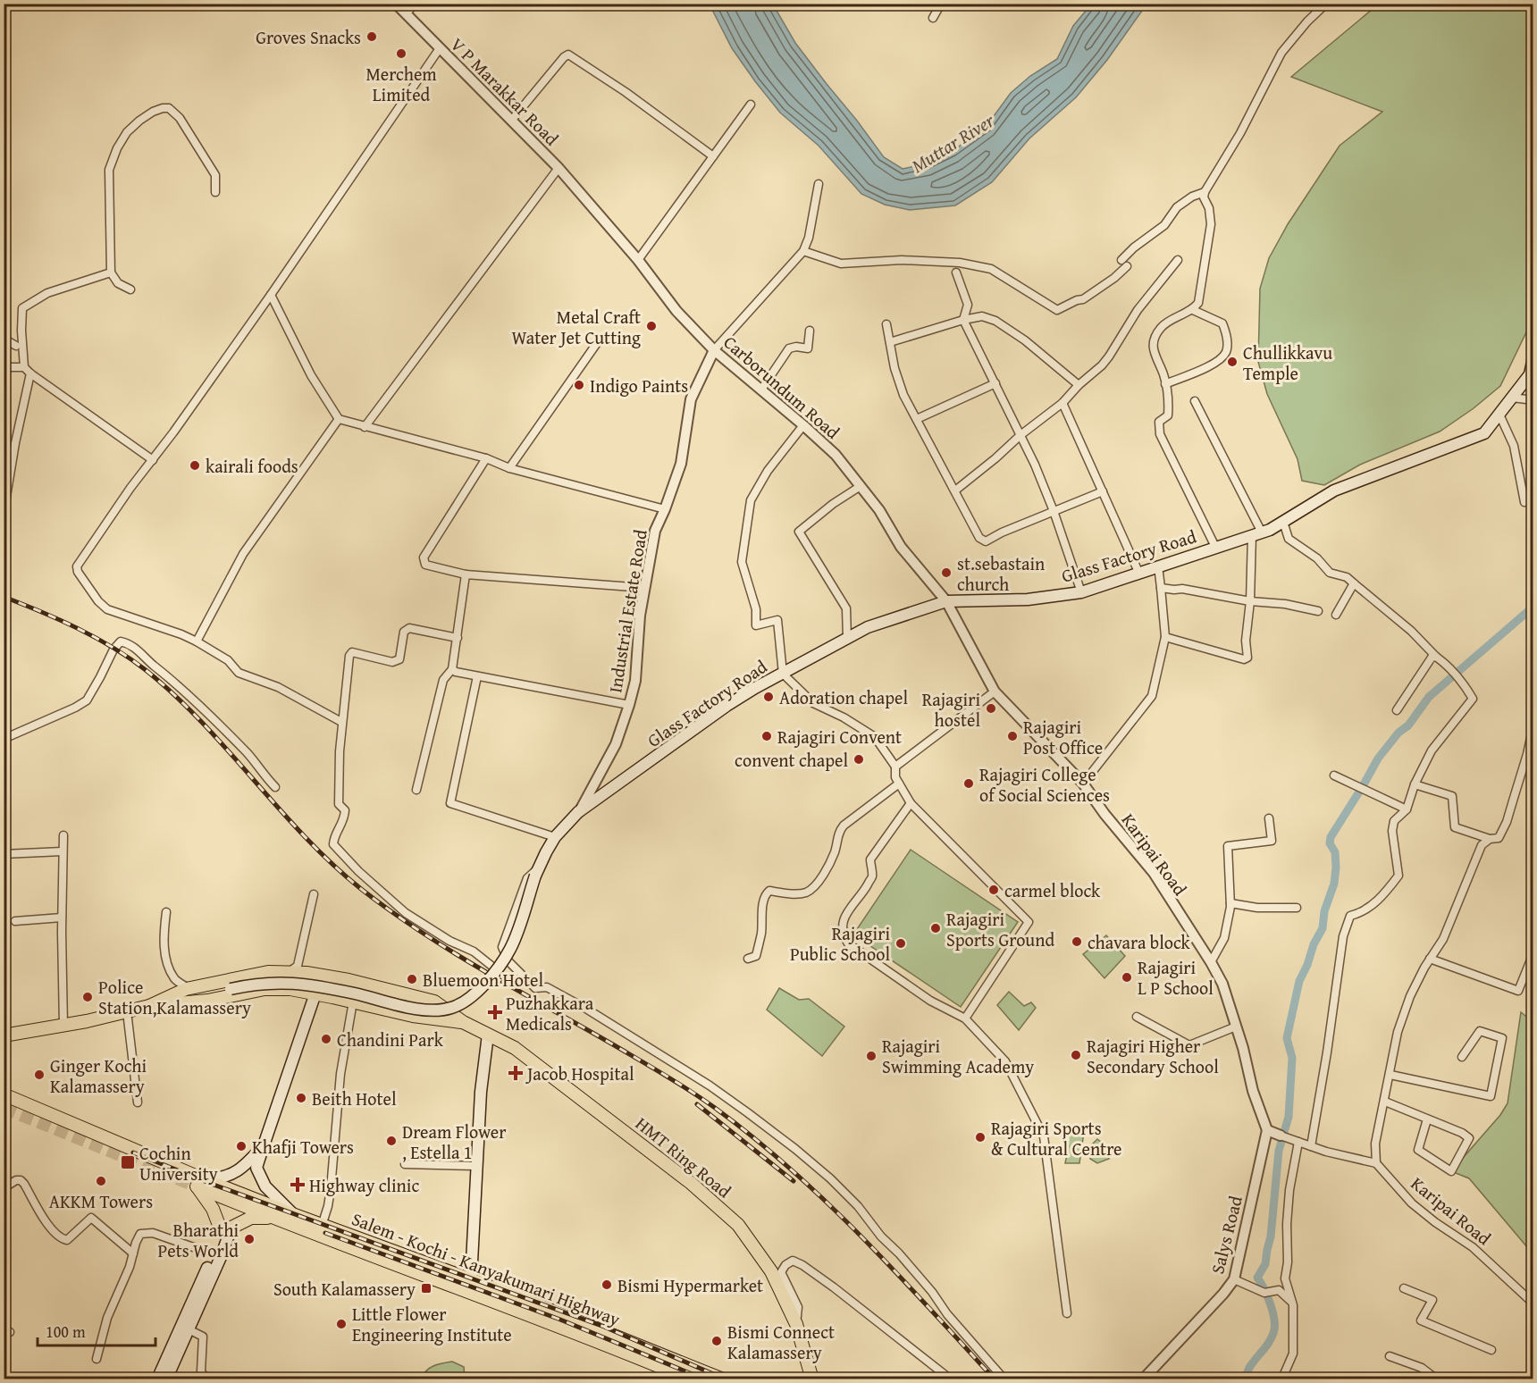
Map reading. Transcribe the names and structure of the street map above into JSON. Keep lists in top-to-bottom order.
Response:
{
  "streets": {
    "main road": ["Glass Factory Road", "HMT Ring Road", "Salem - Kochi - Kanyakumari Highway"],
    "street": [
      "V P Marakkar Road",
      "Carborundum Road",
      "Industrial Estate Road",
      "Karipai Road",
      "Salys Road"
    ]
  },
  "crossings": [
    ["V P Marakkar Road", "Carborundum Road"],
    ["Carborundum Road", "Glass Factory Road"],
    ["Carborundum Road", "Industrial Estate Road"],
    ["Carborundum Road", "Karipai Road"],
    ["Glass Factory Road", "Industrial Estate Road"],
    ["Glass Factory Road", "Karipai Road"],
    ["Karipai Road", "Salys Road"]
  ],
  "water": ["Muttar River"],
  "places": {
    "other": [
      "Groves Snacks",
      "Merchem Limited",
      "Metal Craft Water Jet Cutting",
      "Chullikkavu Temple",
      "Indigo Paints",
      "kairali foods",
      "st.sebastain church",
      "Adoration chapel",
      "Rajagiri hostel",
      "Rajagiri Convent",
      "Rajagiri Post Office",
      "convent chapel",
      "Rajagiri College of Social Sciences",
      "carmel block",
      "Rajagiri Sports Ground",
      "chavara block",
      "Rajagiri Public School",
      "Rajagiri L P School",
      "Bluemoon Hotel",
      "Police Station,Kalamassery",
      "Chandini Park",
      "Rajagiri Higher Secondary School",
      "Rajagiri Swimming Academy",
      "Ginger Kochi Kalamassery",
      "Beith Hotel",
      "Rajagiri Sports & Cultural Centre",
      "Dream Flower , Estella 1",
      "Khafji Towers",
      "AKKM Towers",
      "Bharathi Pets World",
      "Bismi Hypermarket",
      "Little Flower Engineering Institute",
      "Bismi Connect Kalamassery"
    ],
    "health": ["Puzhakkara Medicals", "Jacob Hospital", "Highway clinic"],
    "transit": ["Cochin University", "South Kalamassery"]
  },
  "scale_bar": "100 m"
}
